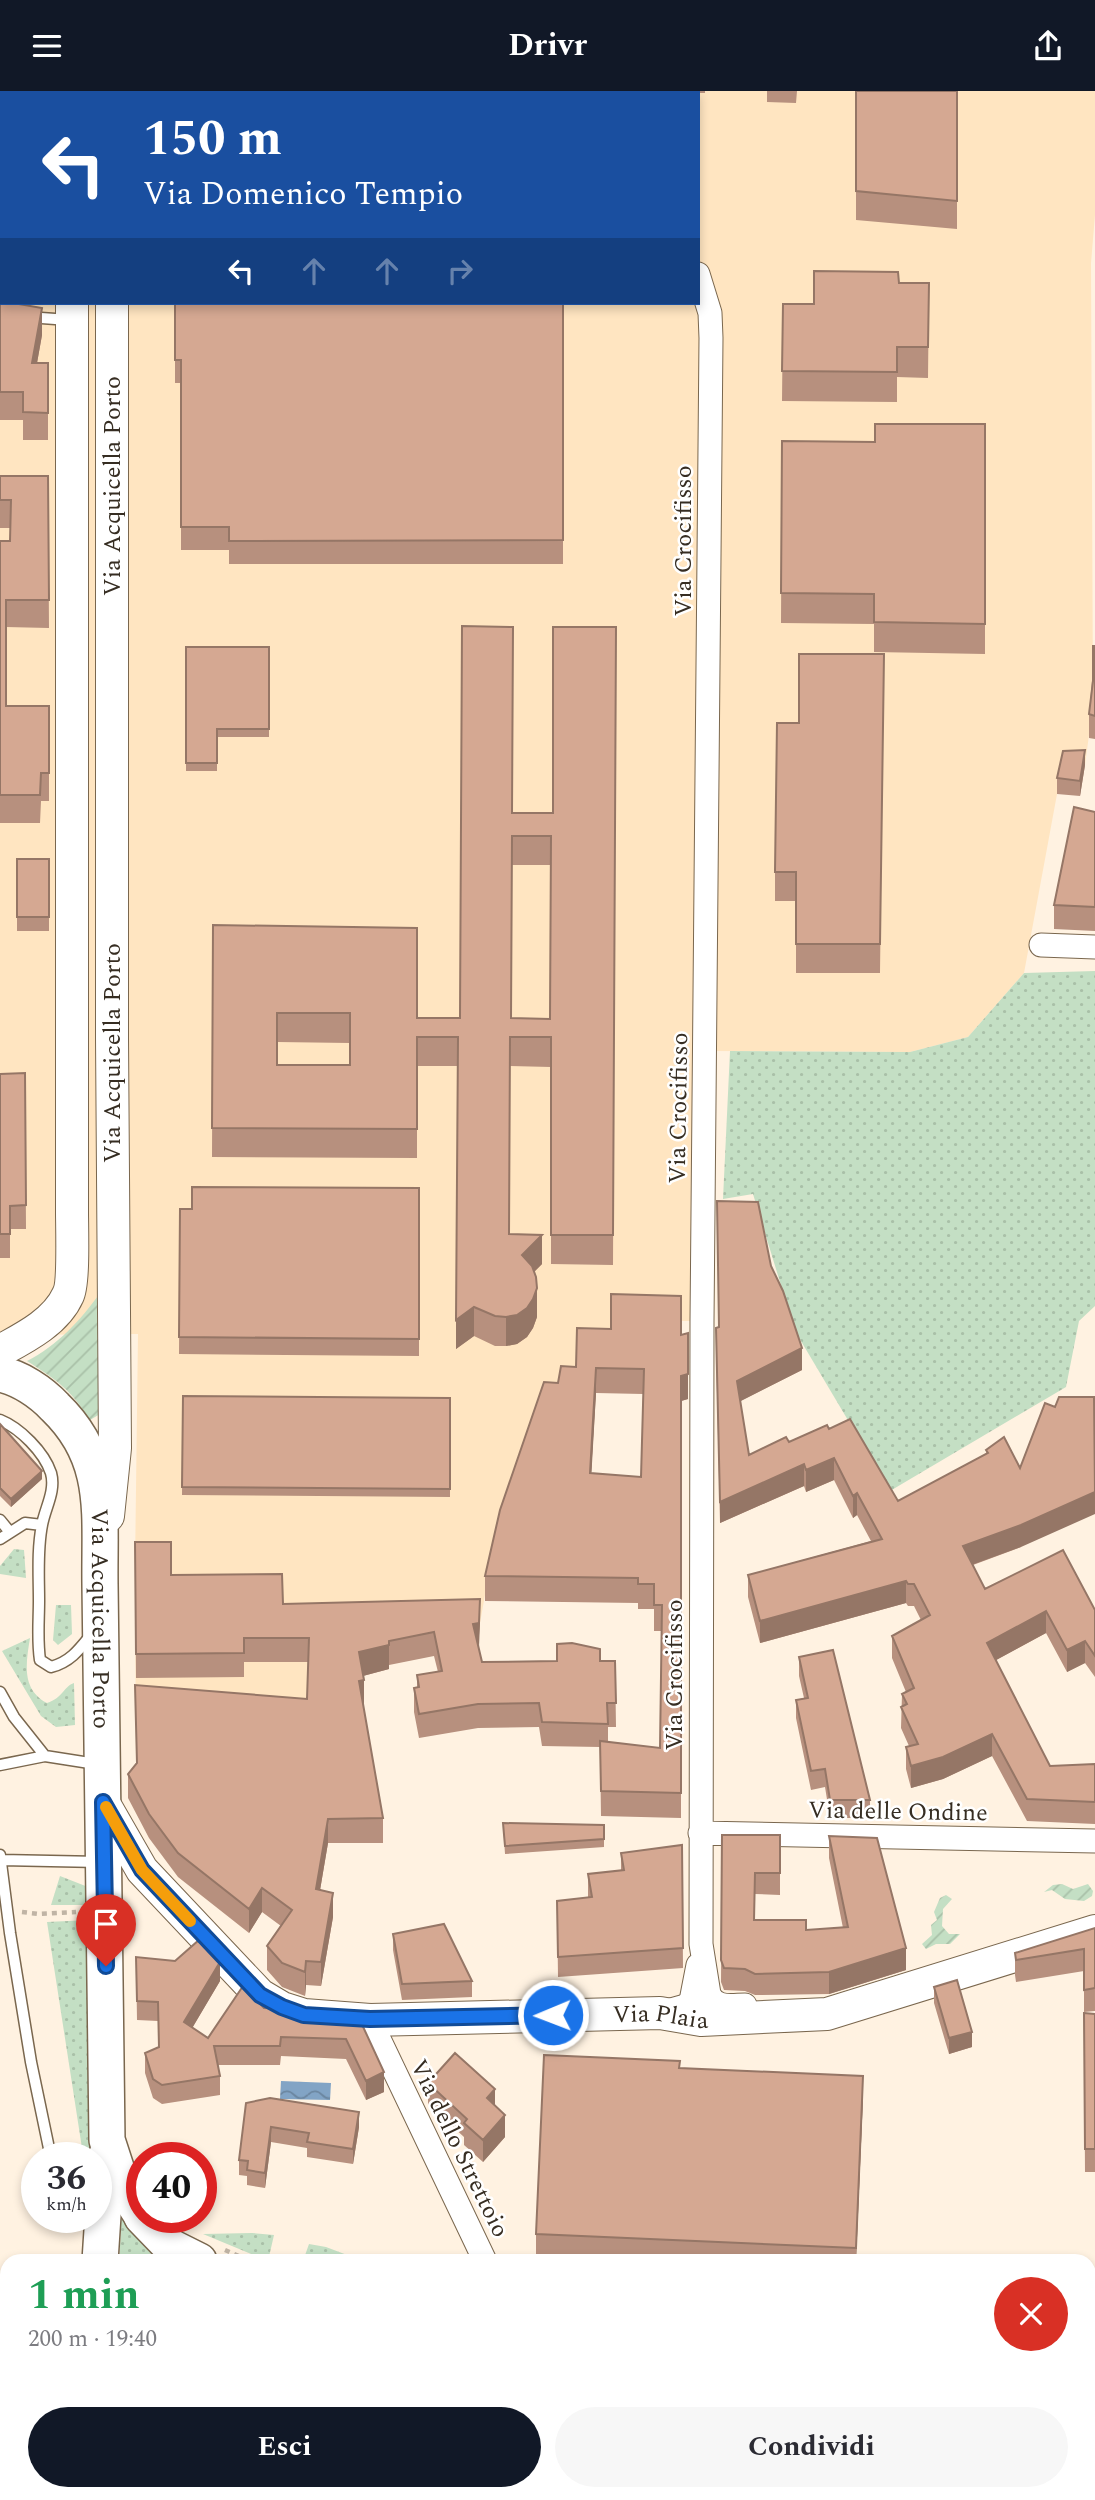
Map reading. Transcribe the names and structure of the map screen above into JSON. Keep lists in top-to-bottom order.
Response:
{
  "streets": {
    "main road": ["Via Acquicella Porto", "Via Plaia"],
    "street": ["Via Crocifisso", "Via delle Ondine", "Via dello Strettoio"]
  },
  "crossings": [
    ["Via Acquicella Porto", "Via Plaia"],
    ["Via Crocifisso", "Via delle Ondine"],
    ["Via Plaia", "Via dello Strettoio"]
  ],
  "page": {
    "header": "Drivr",
    "turn": ["150 m", "Via Domenico Tempio"],
    "speed": "36 km/h",
    "limit": "40",
    "heading": ["1 min", "200 m · 19:40"],
    "buttons": ["Esci", "Condividi"]
  }
}
